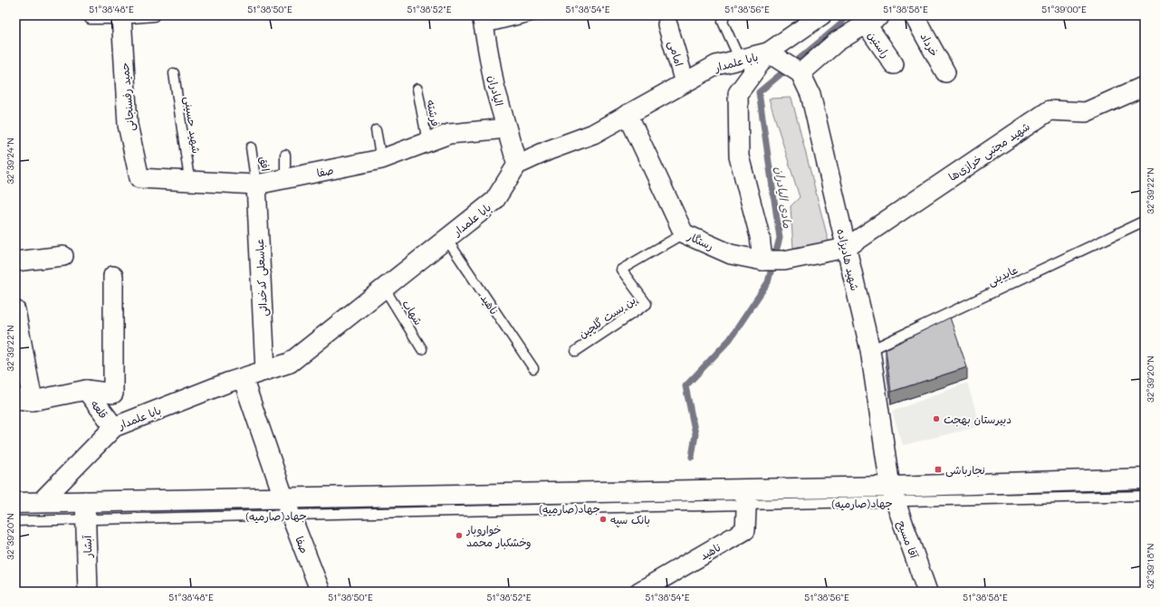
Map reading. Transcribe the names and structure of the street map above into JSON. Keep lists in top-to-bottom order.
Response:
{
  "streets": {
    "main road": ["جهاد(صارمیه)"],
    "street": [
      "راستین",
      "خرداد",
      "امامی",
      "بابا علمدار",
      "الیادران",
      "حمید رفسنجانی",
      "شهید مجتبی خرازی‌ها",
      "صفا",
      "رستگار",
      "شهید هادیزاده",
      "عباسعلی کدخدائی",
      "ناهید",
      "قلعه",
      "آقا مسیح",
      "آبشار"
    ],
    "lane": [
      "فرشته",
      "شهید حسینی",
      "افق",
      "عابدینی",
      "شهاب",
      "بن بست گلچین"
    ]
  },
  "crossings": [
    ["امامی", "بابا علمدار"],
    ["بابا علمدار", "الیادران"],
    ["بابا علمدار", "رستگار"],
    ["بابا علمدار", "عباسعلی کدخدائی"],
    ["بابا علمدار", "ناهید"],
    ["بابا علمدار", "شهاب"],
    ["بابا علمدار", "قلعه"],
    ["بابا علمدار", "جهاد(صارمیه)"],
    ["الیادران", "صفا"],
    ["حمید رفسنجانی", "صفا"],
    ["فرشته", "صفا"],
    ["شهید حسینی", "صفا"],
    ["شهید مجتبی خرازی‌ها", "رستگار"],
    ["شهید مجتبی خرازی‌ها", "شهید هادیزاده"],
    ["افق", "صفا"],
    ["افق", "عباسعلی کدخدائی"],
    ["صفا", "عباسعلی کدخدائی"],
    ["صفا", "جهاد(صارمیه)"],
    ["رستگار", "شهید هادیزاده"],
    ["رستگار", "بن بست گلچین"],
    ["شهید هادیزاده", "عابدینی"],
    ["شهید هادیزاده", "جهاد(صارمیه)"],
    ["شهید هادیزاده", "آقا مسیح"],
    ["ناهید", "جهاد(صارمیه)"],
    ["جهاد(صارمیه)", "آقا مسیح"],
    ["جهاد(صارمیه)", "آبشار"]
  ],
  "water": ["مادی الیادران"],
  "places": {
    "other": ["دبیرستان بهجت", "بانک سپه", "خواروبار وخشکبار محمد"],
    "transit": ["نجارباشی"]
  },
  "coordinates": [
    "51°38'48\"E",
    "51°38'50\"E",
    "51°38'52\"E",
    "51°38'54\"E",
    "51°38'56\"E",
    "51°38'58\"E",
    "51°39'00\"E",
    "32°39'24\"N",
    "32°39'22\"N",
    "32°39'20\"N",
    "32°39'18\"N"
  ]
}
